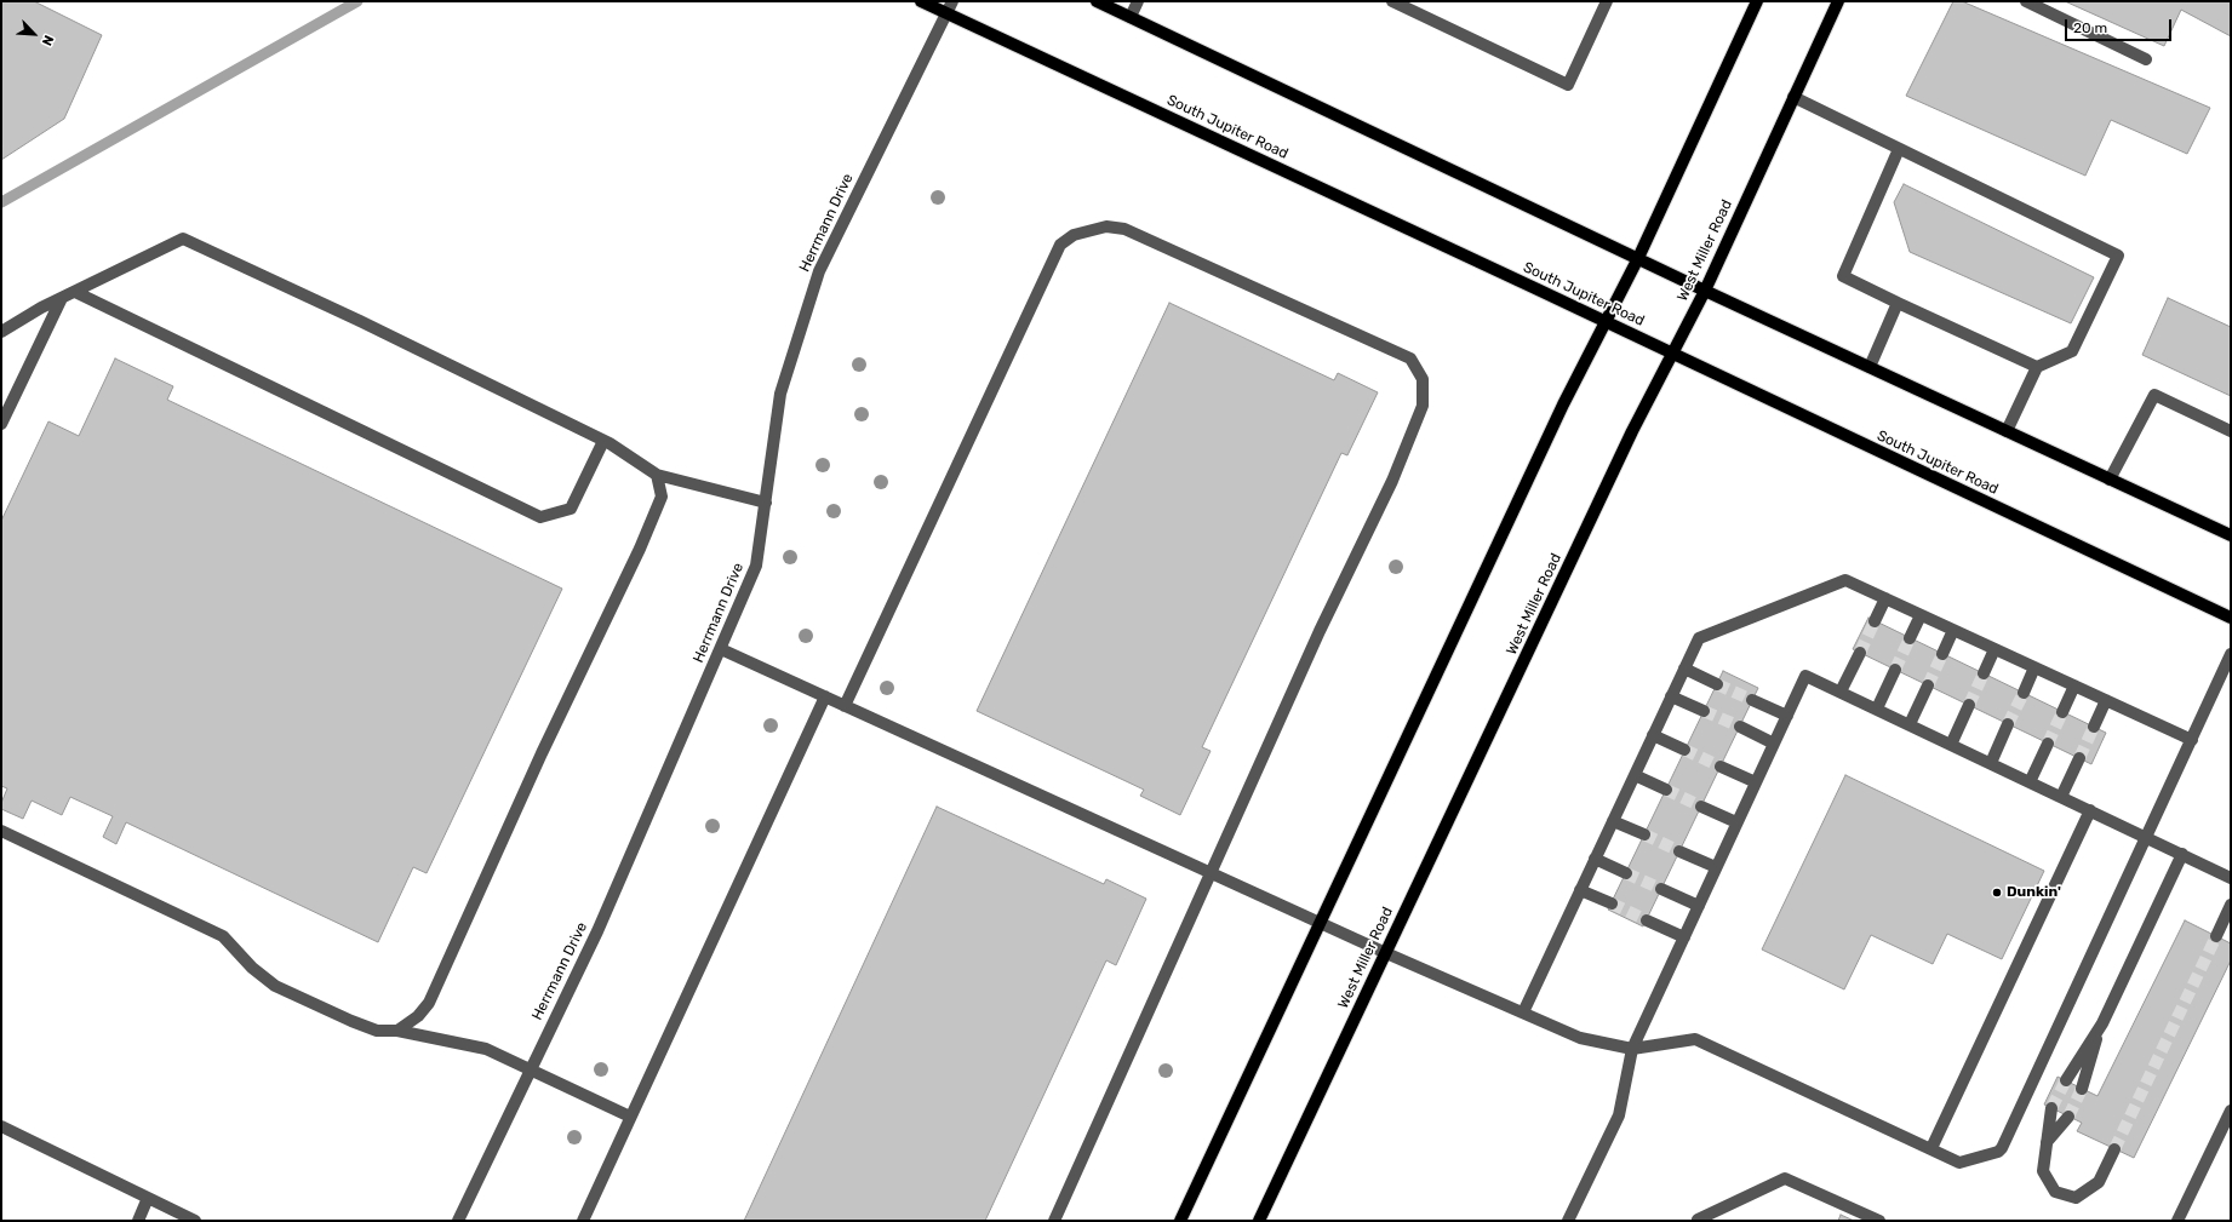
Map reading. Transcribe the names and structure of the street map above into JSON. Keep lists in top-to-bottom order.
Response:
{
  "streets": {
    "main road": ["South Jupiter Road", "West Miller Road"],
    "street": ["Herrmann Drive"]
  },
  "crossings": [
    ["South Jupiter Road", "Herrmann Drive"],
    ["South Jupiter Road", "West Miller Road"]
  ],
  "places": ["Dunkin'"],
  "scale_bar": "20 m",
  "north": "bottom right"
}
